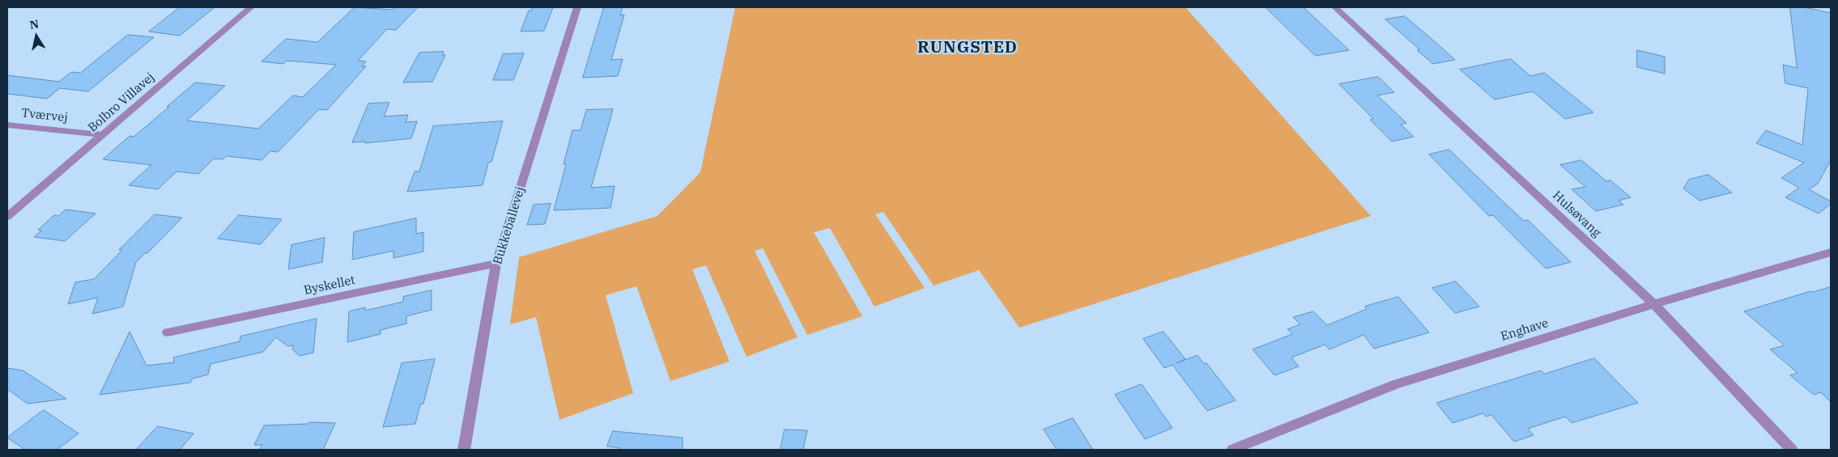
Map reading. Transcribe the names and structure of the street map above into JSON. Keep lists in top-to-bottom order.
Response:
{
  "streets": {
    "street": [
      "Bolbro Villavej",
      "Tværvej",
      "Hulsøvang",
      "Bukkeballevej",
      "Byskellet",
      "Enghave"
    ]
  },
  "crossings": [
    ["Bolbro Villavej", "Tværvej"],
    ["Hulsøvang", "Enghave"],
    ["Bukkeballevej", "Byskellet"]
  ],
  "districts": ["RUNGSTED"],
  "north": "top"
}
